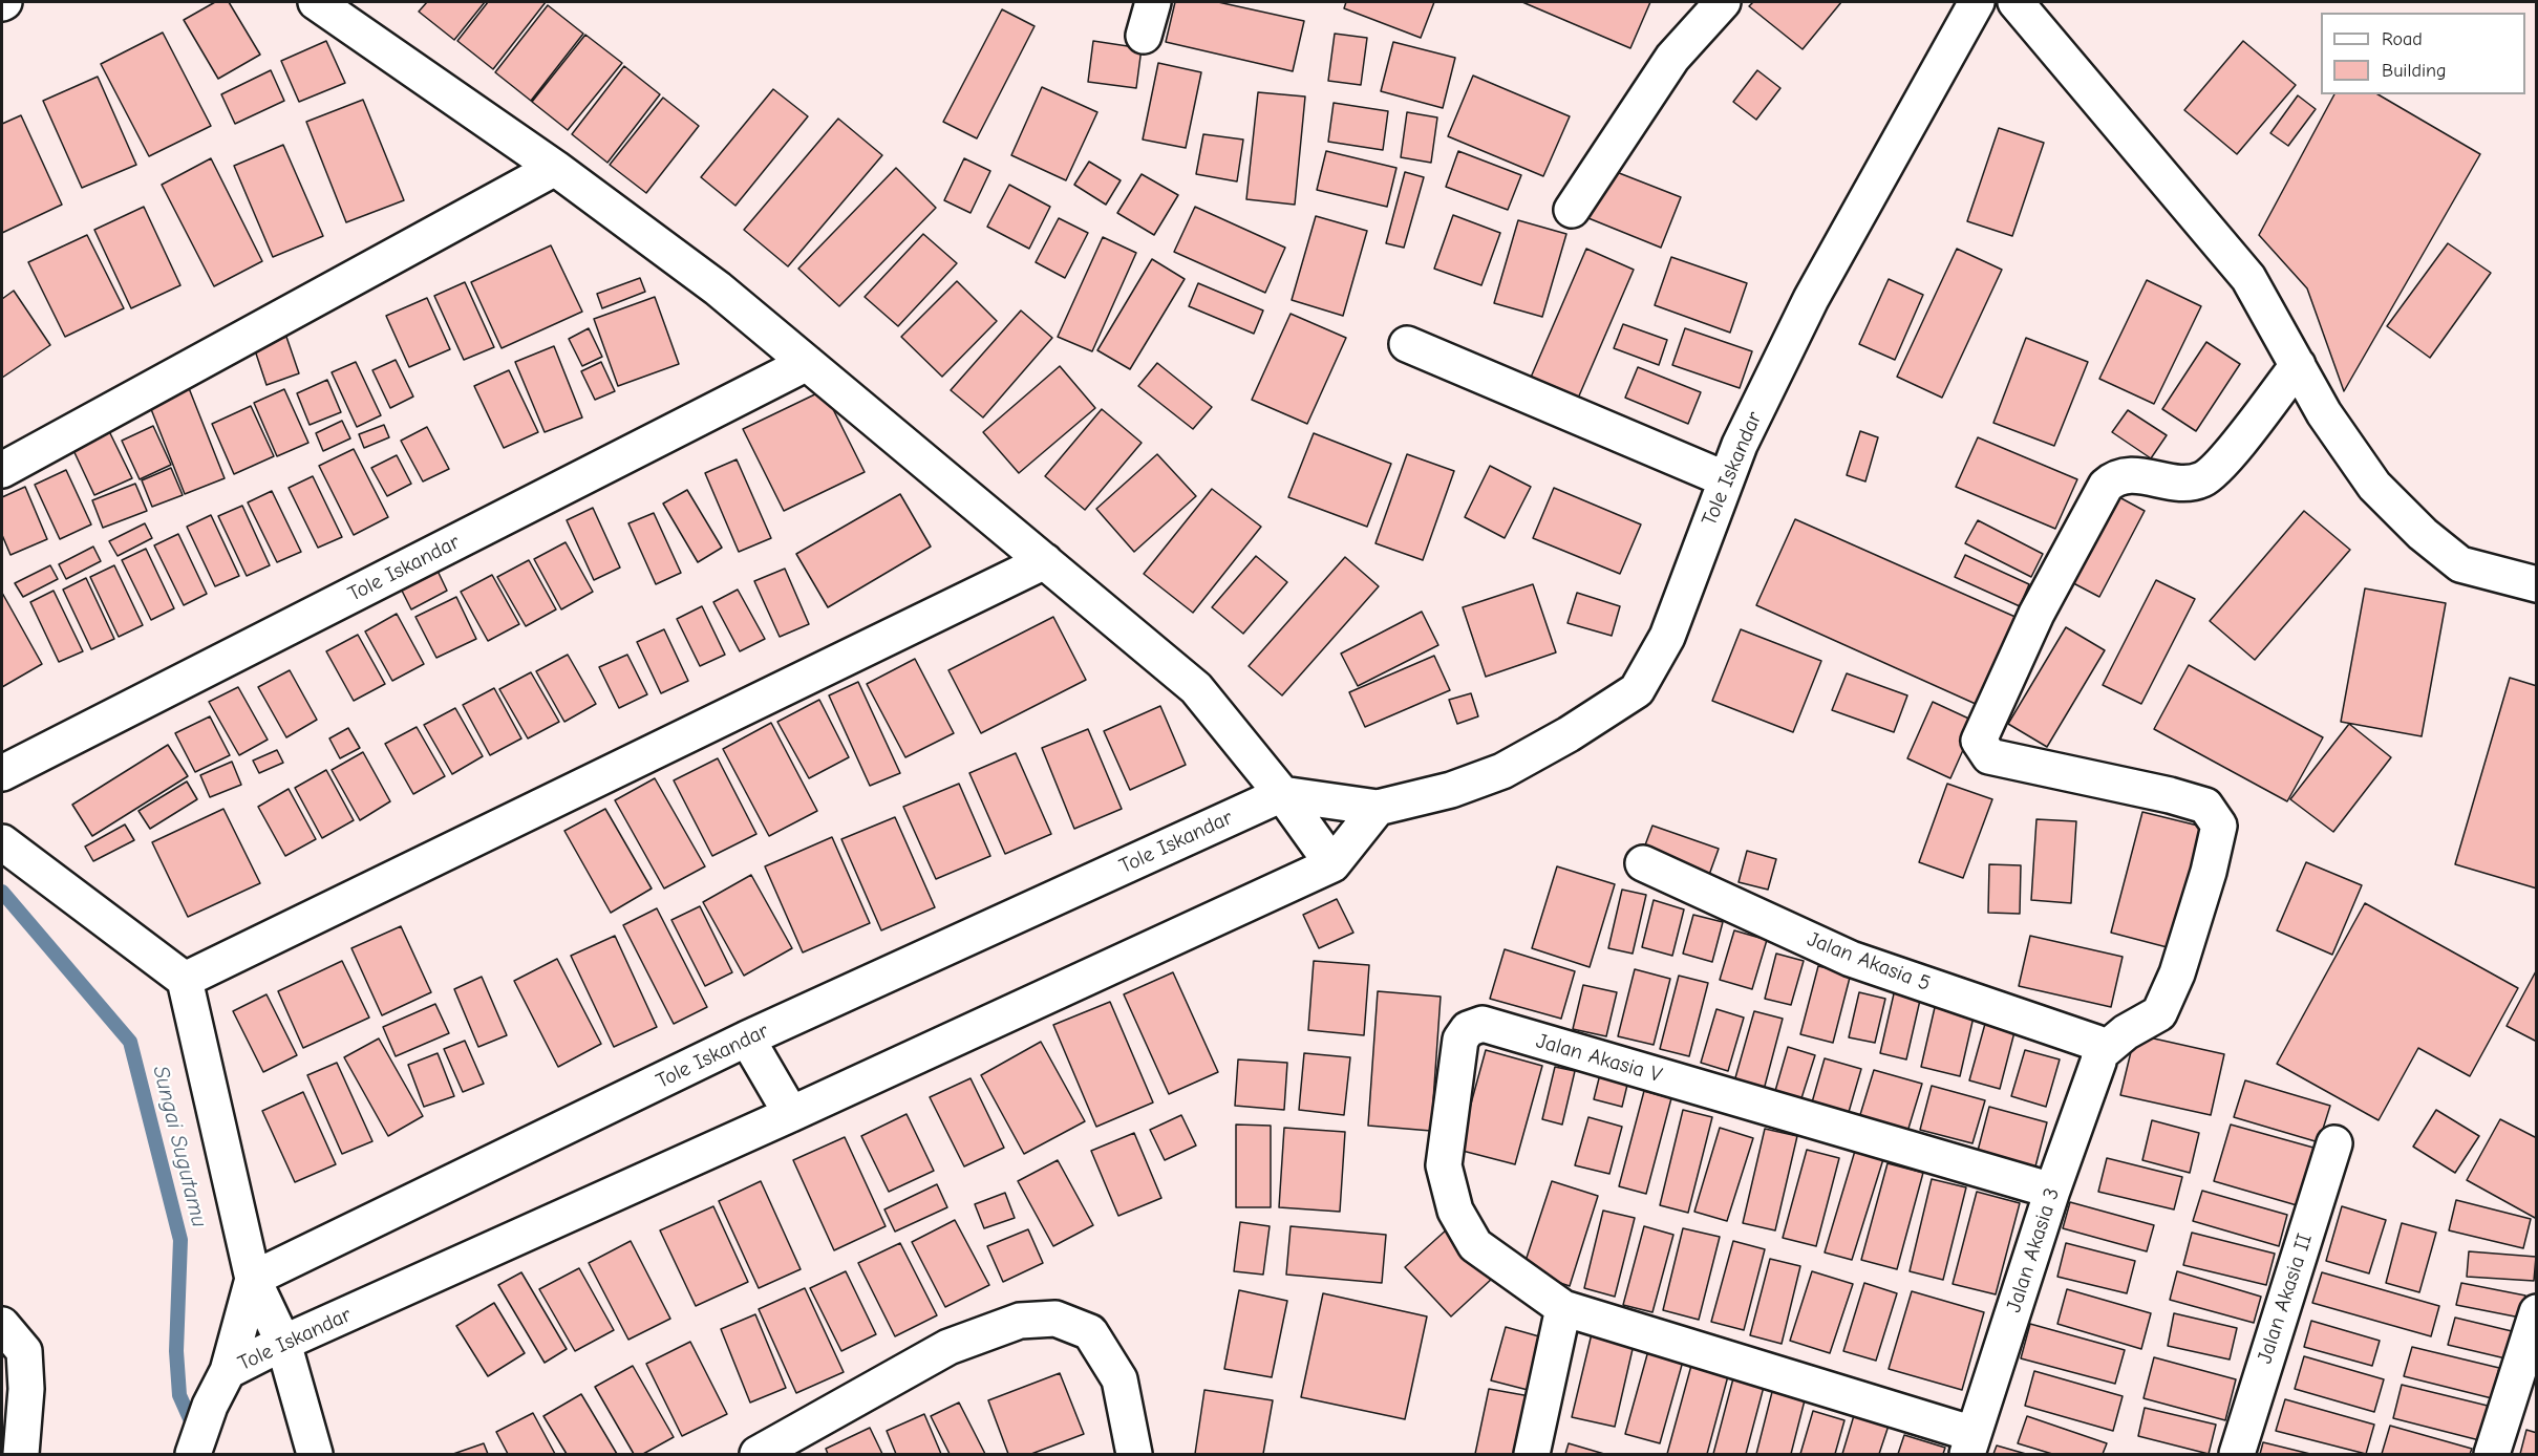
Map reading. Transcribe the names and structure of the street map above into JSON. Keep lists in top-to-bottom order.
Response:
{
  "streets": {
    "street": [
      "Tole Iskandar",
      "Jalan Akasia 5",
      "Jalan Akasia V",
      "Jalan Akasia 3",
      "Jalan Akasia II"
    ]
  },
  "crossings": [
    ["Jalan Akasia 5", "Jalan Akasia 3"],
    ["Jalan Akasia V", "Jalan Akasia 3"]
  ],
  "water": ["Sungai Sugutamu"],
  "legend": ["Road", "Building"]
}
